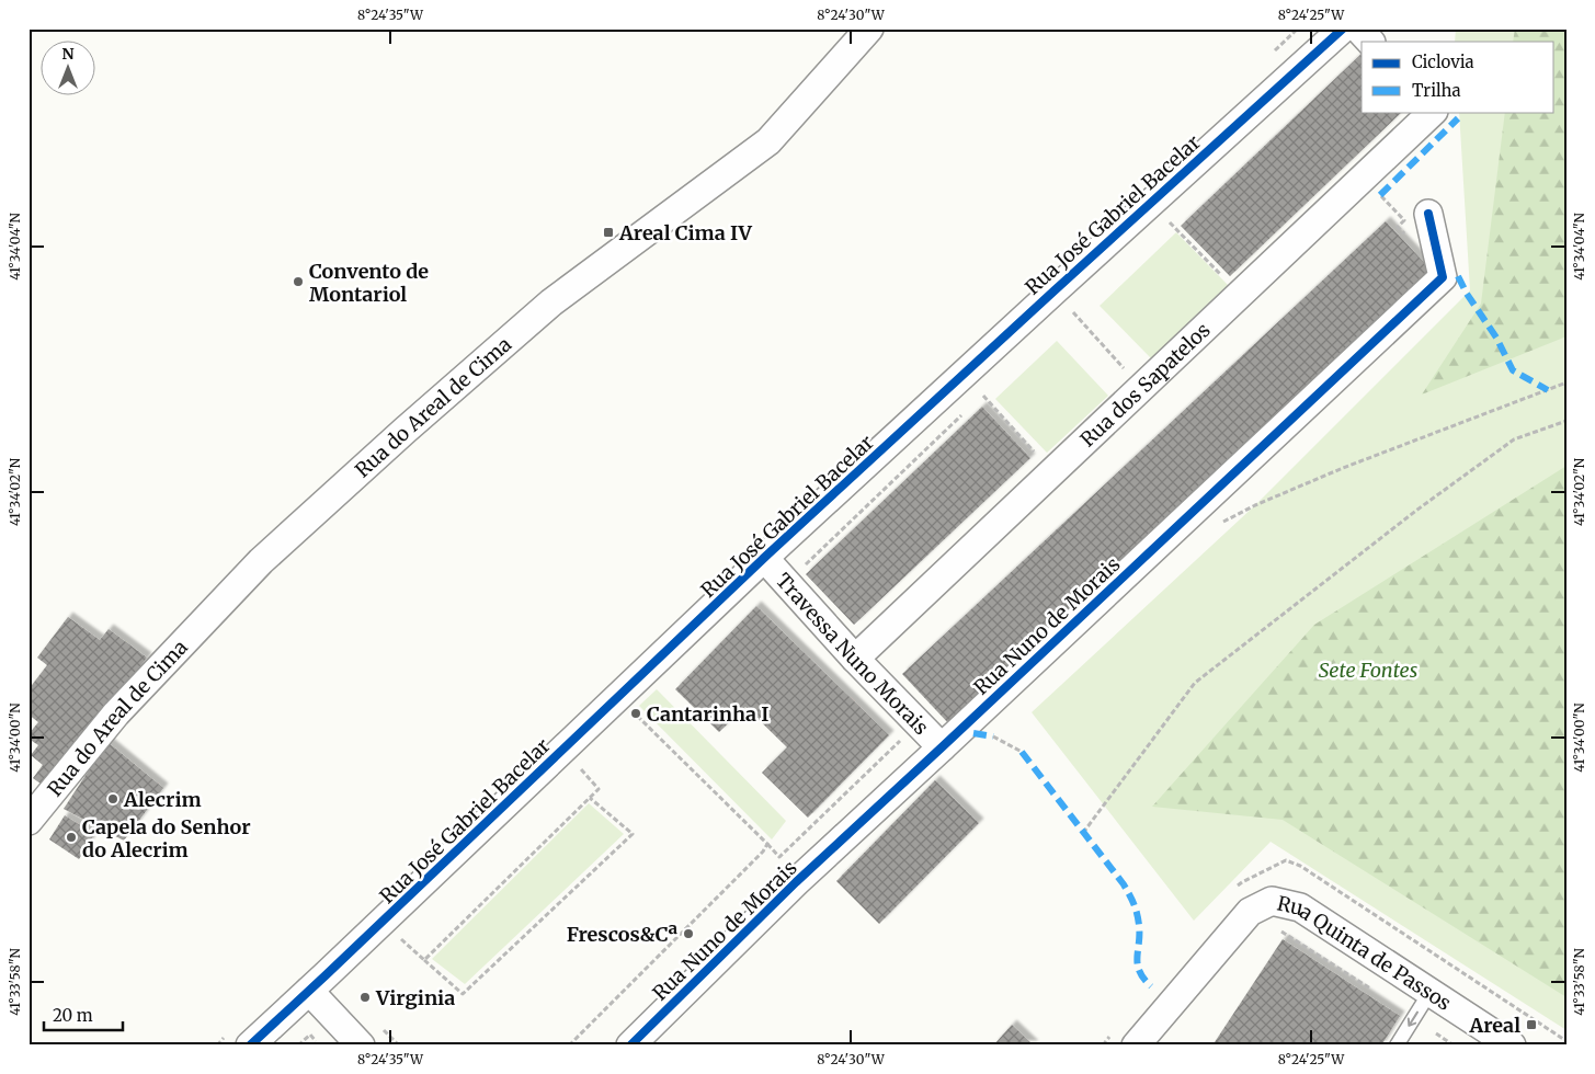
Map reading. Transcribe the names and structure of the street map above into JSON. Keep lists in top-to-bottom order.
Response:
{
  "streets": {
    "street": [
      "Rua José Gabriel Bacelar",
      "Rua dos Sapatelos",
      "Rua do Areal de Cima",
      "Rua Nuno de Morais",
      "Travessa Nuno Morais",
      "Rua Quinta de Passos"
    ]
  },
  "crossings": [
    ["Rua José Gabriel Bacelar", "Travessa Nuno Morais"],
    ["Rua dos Sapatelos", "Travessa Nuno Morais"],
    ["Rua Nuno de Morais", "Travessa Nuno Morais"]
  ],
  "parks": ["Sete Fontes"],
  "places": {
    "transit": ["Areal Cima IV", "Areal"],
    "other": [
      "Convento de Montariol",
      "Cantarinha I",
      "Alecrim",
      "Capela do Senhor do Alecrim",
      "Frescos&Cª",
      "Virginia"
    ]
  },
  "legend": ["Ciclovia", "Trilha"],
  "scale_bar": "20 m",
  "north": "top",
  "coordinates": [
    "8°24'35\"W",
    "8°24'30\"W",
    "8°24'25\"W",
    "41°34'04\"N",
    "41°34'02\"N",
    "41°34'00\"N",
    "41°33'58\"N"
  ]
}
